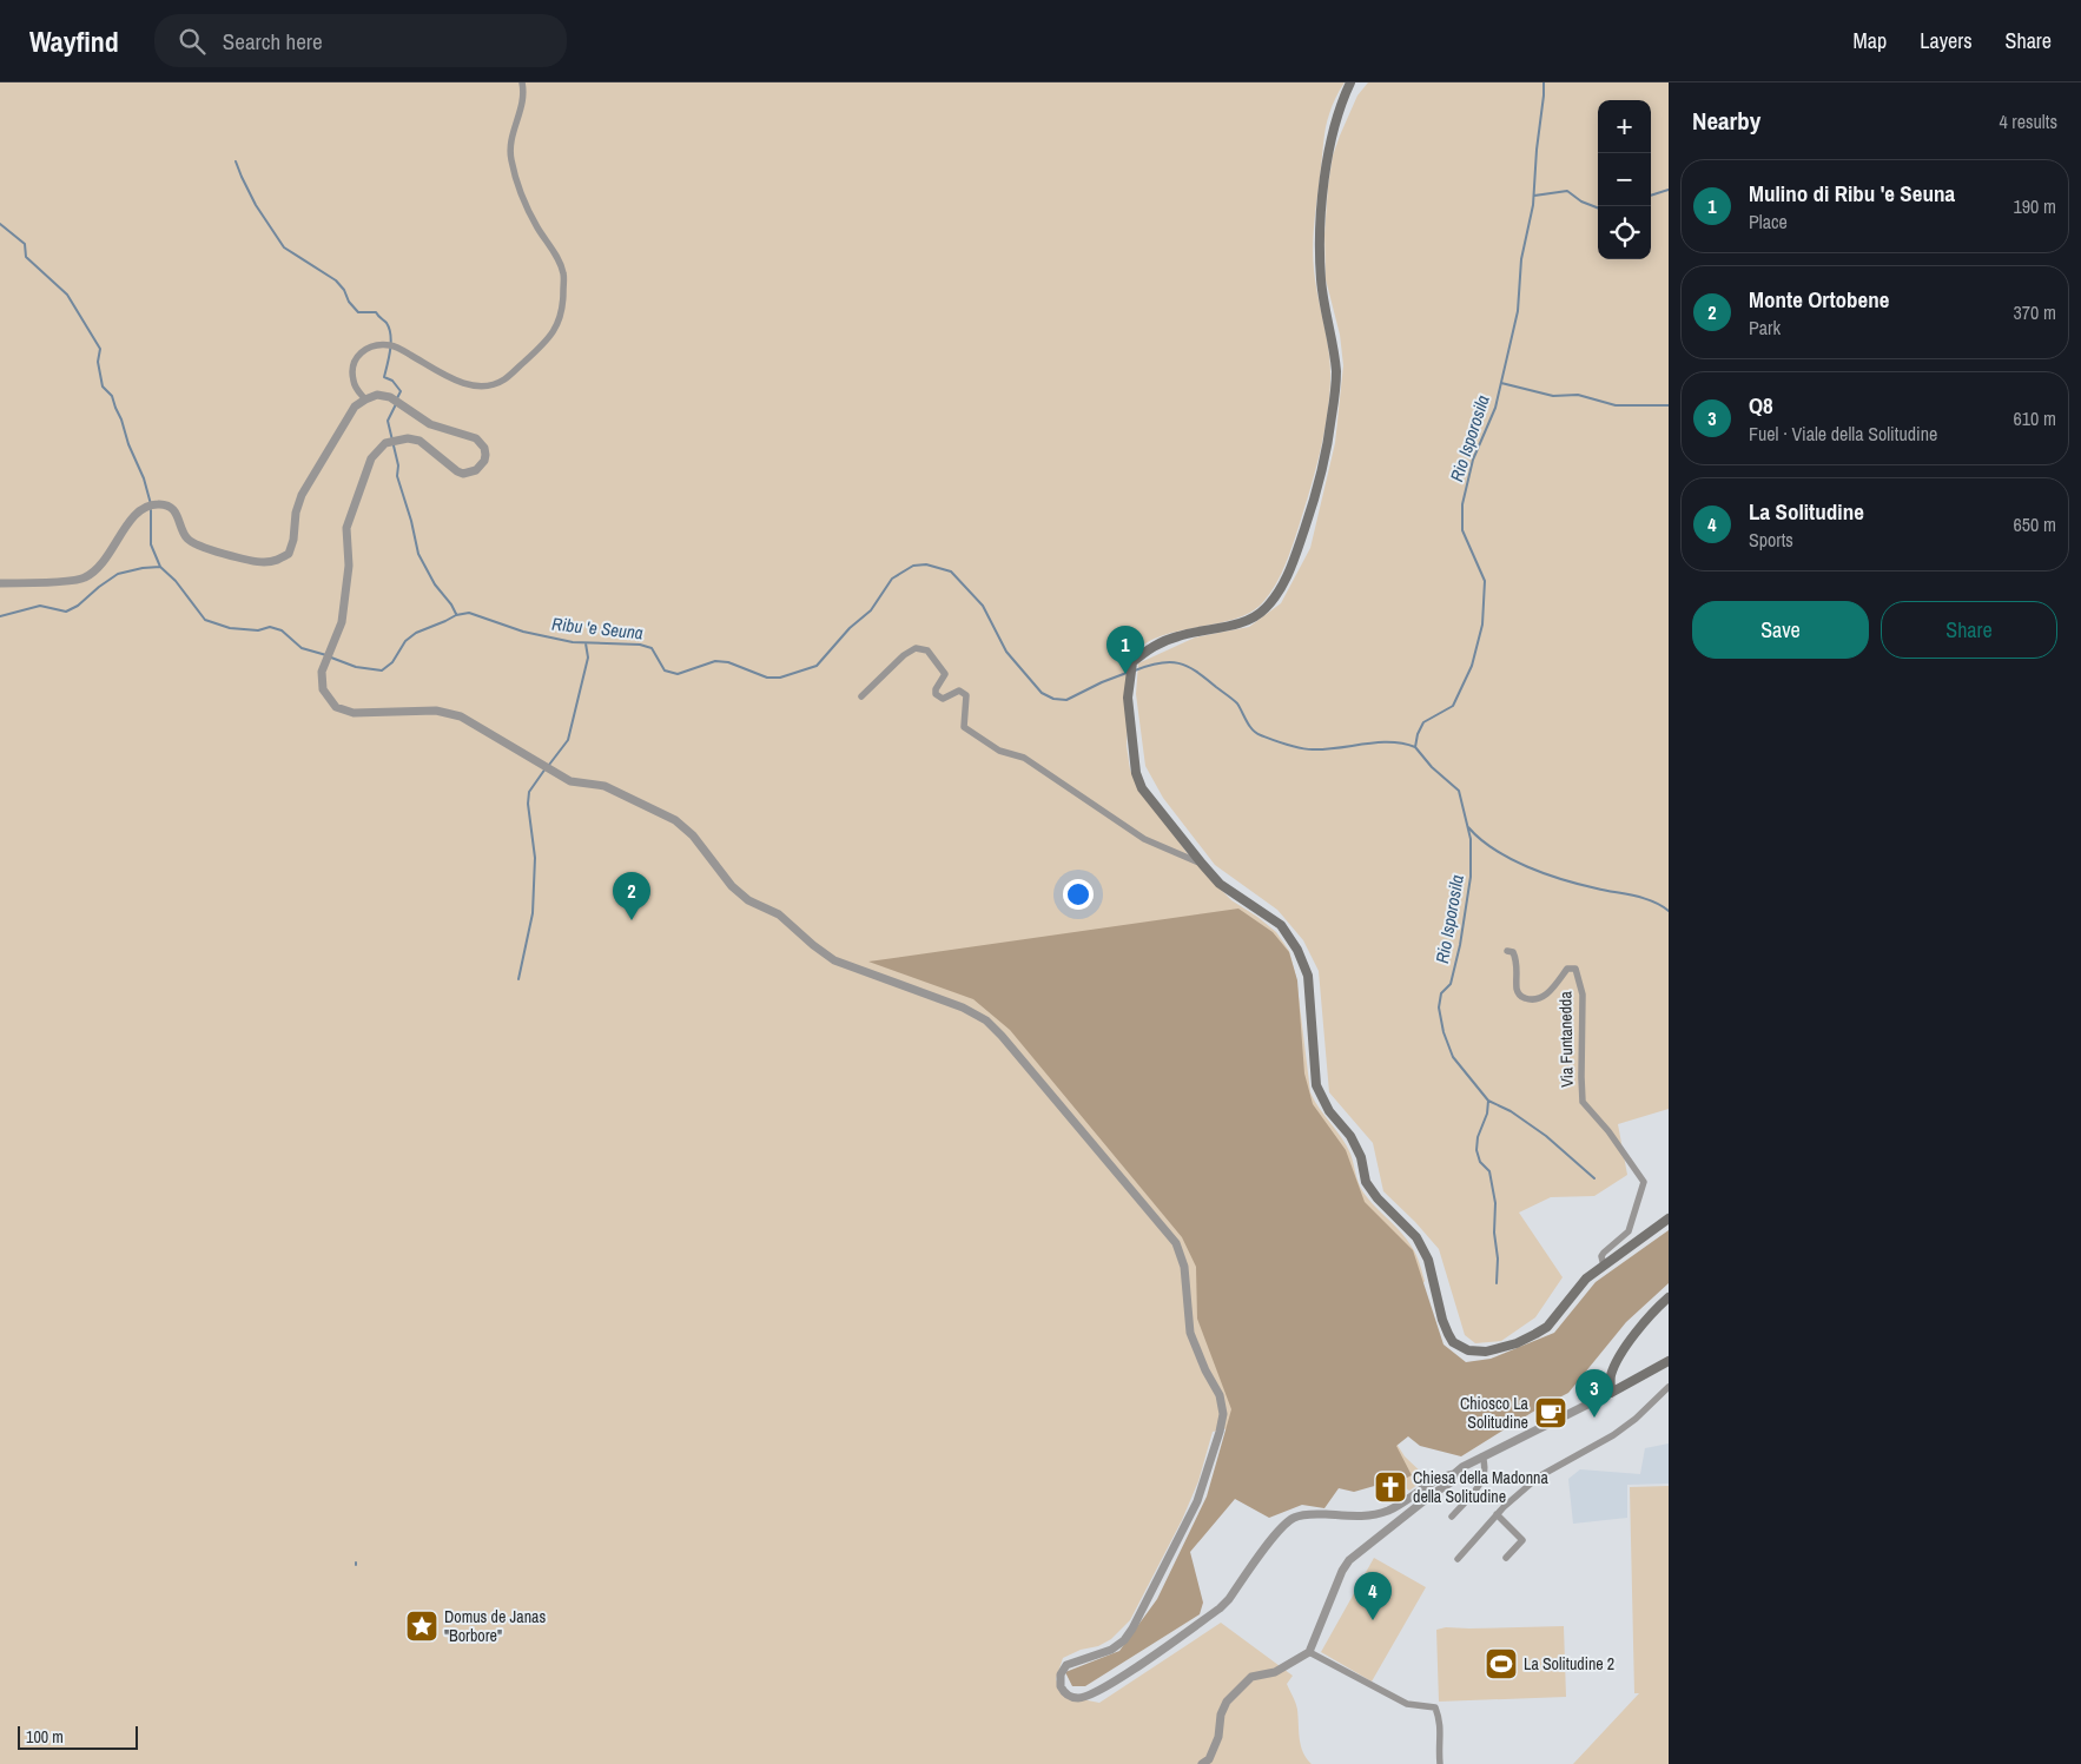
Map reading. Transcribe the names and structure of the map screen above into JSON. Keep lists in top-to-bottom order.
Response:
{
  "streets": {
    "street": ["Via Funtanedda"]
  },
  "water": ["Rio Isporosila", "Ribu 'e Seuna"],
  "places": {
    "cafe": ["Chiosco La Solitudine"],
    "church": ["Chiesa della Madonna della Solitudine"],
    "place": ["Domus de Janas \"Borbore\""],
    "sports": ["La Solitudine 2"]
  },
  "scale_bar": "100 m",
  "page": {
    "header": "Wayfind",
    "search": "Search here",
    "nav": ["Map", "Layers", "Share"],
    "heading": ["Nearby", "4 results"],
    "map_buttons": ["+", "−"],
    "list": [
      {
        "mark": "1",
        "name": "Mulino di Ribu 'e Seuna",
        "note": "Place",
        "value": "190 m"
      },
      {
        "mark": "2",
        "name": "Monte Ortobene",
        "note": "Park",
        "value": "370 m"
      },
      {
        "mark": "3",
        "name": "Q8",
        "note": "Fuel · Viale della Solitudine",
        "value": "610 m"
      },
      {
        "mark": "4",
        "name": "La Solitudine",
        "note": "Sports",
        "value": "650 m"
      }
    ],
    "buttons": ["Save", "Share"],
    "pins": [
      "1",
      "2",
      "3",
      "4"
    ],
    "scale": "100 m"
  }
}
